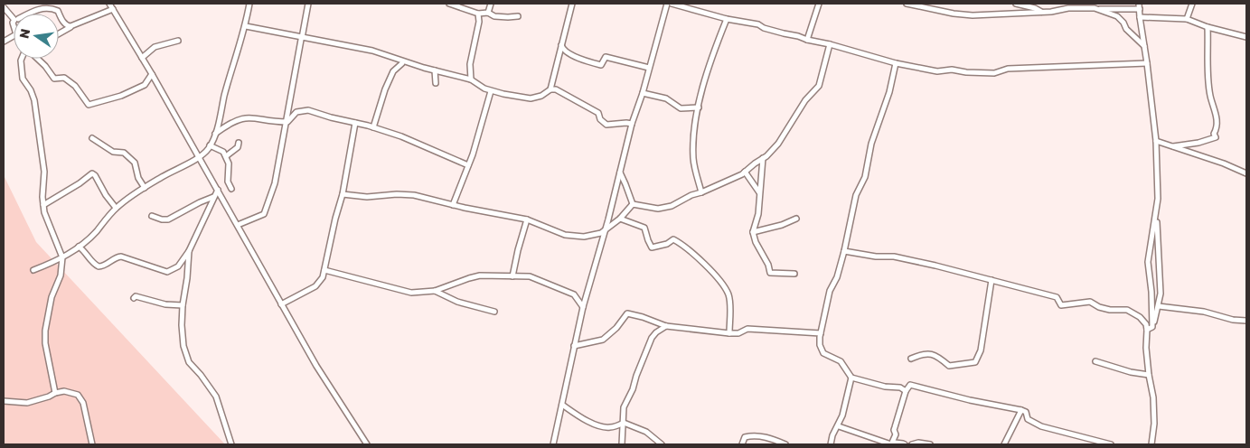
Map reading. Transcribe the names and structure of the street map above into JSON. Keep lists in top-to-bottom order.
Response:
{
  "north": "left"
}
